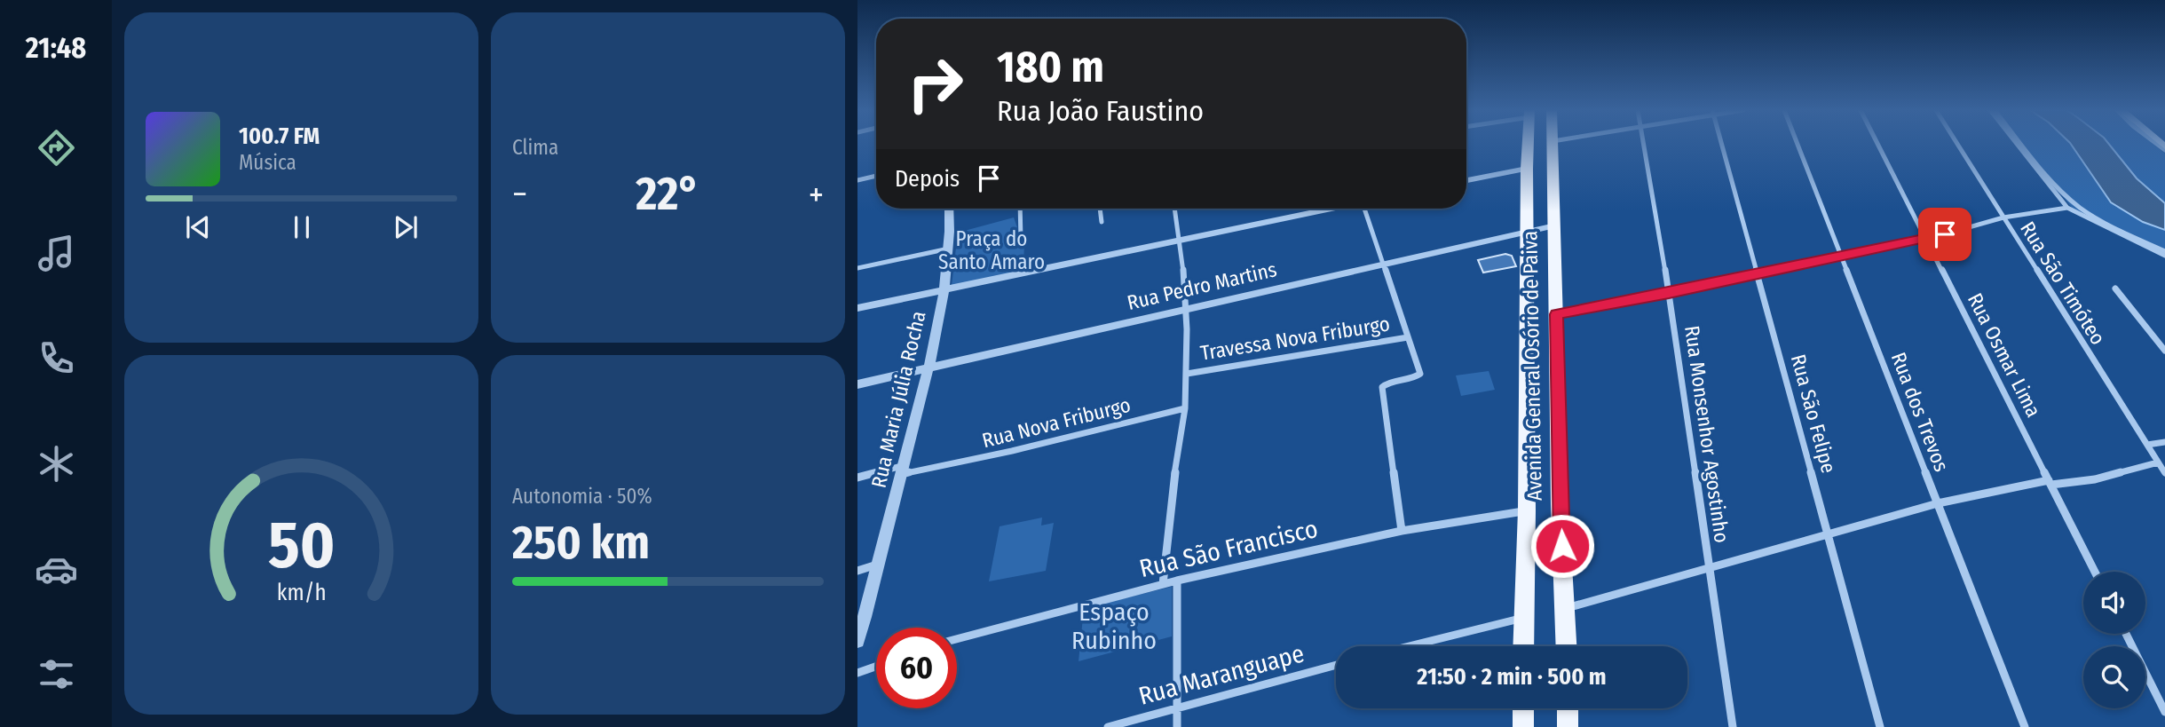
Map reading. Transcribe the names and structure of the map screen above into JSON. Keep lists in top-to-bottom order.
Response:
{
  "streets": {
    "main road": ["Avenida General Osório de Paiva"],
    "street": [
      "Rua São Timóteo",
      "Rua Pedro Martins",
      "Travessa Nova Friburgo",
      "Rua Osmar Lima",
      "Rua Maria Júlia Rocha",
      "Rua dos Trevos",
      "Rua São Felipe",
      "Rua Nova Friburgo",
      "Rua Monsenhor Agostinho",
      "Rua São Francisco",
      "Rua Maranguape"
    ]
  },
  "crossings": [
    ["Rua Pedro Martins", "Avenida General Osório de Paiva"],
    ["Rua Pedro Martins", "Rua Maria Júlia Rocha"],
    ["Avenida General Osório de Paiva", "Rua São Francisco"],
    ["Rua Maria Júlia Rocha", "Rua Nova Friburgo"]
  ],
  "parks": ["Praça do Santo Amaro", "Espaço Rubinho"],
  "page": {
    "tabs": "21:48",
    "tile": [
      "Clima",
      ["Autonomia · 50%", "250 km"]
    ],
    "turn": ["180 m", "Rua João Faustino"],
    "song": ["100.7 FM", "Música"],
    "then": "Depois",
    "heat": ["−", "22°", "+"],
    "limit": "60",
    "trip": "21:50 · 2 min · 500 m",
    "gauge": ["50", "km/h"]
  }
}
